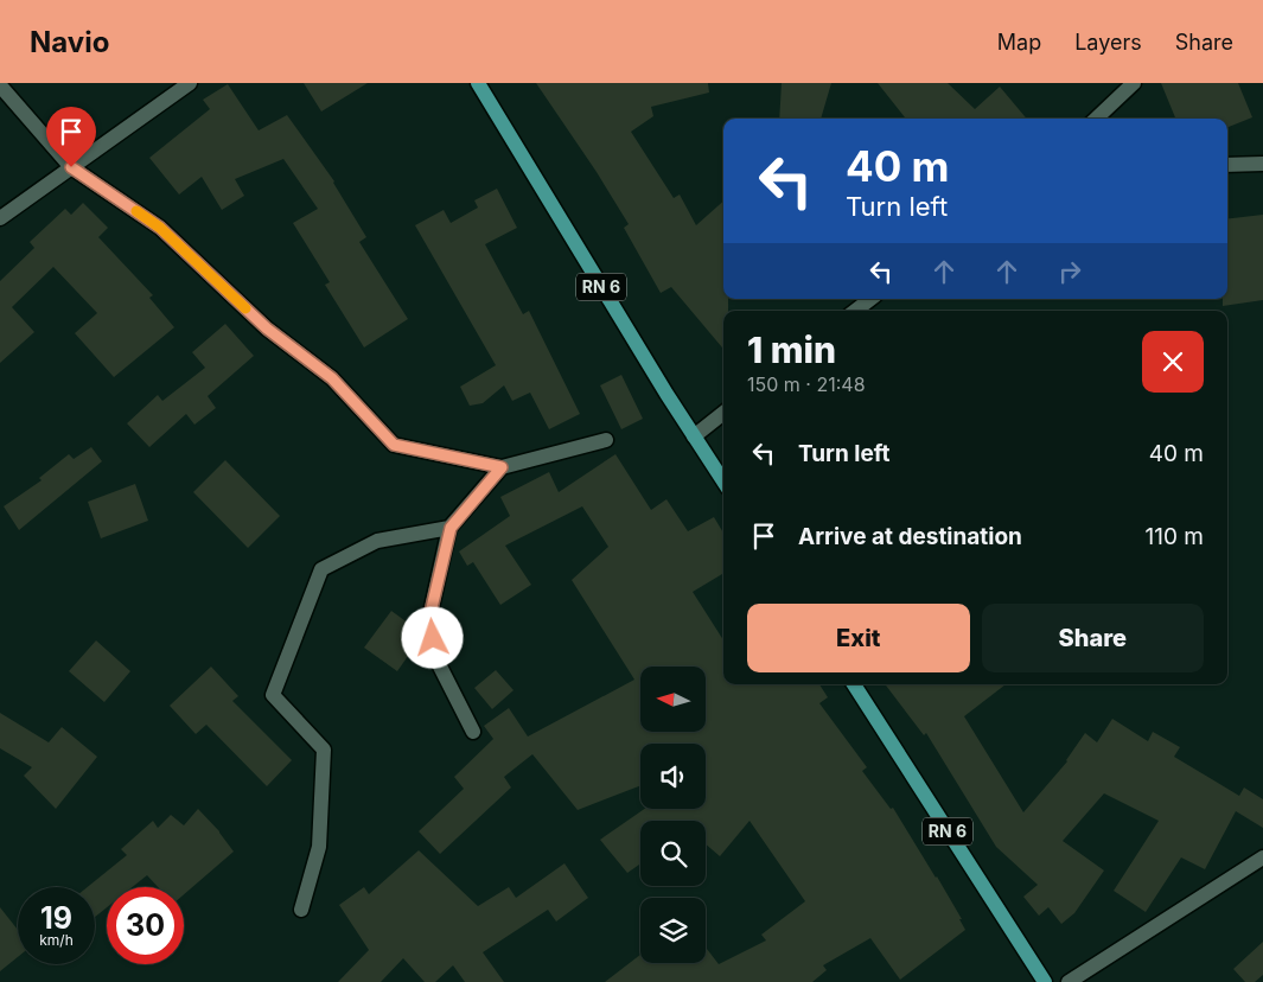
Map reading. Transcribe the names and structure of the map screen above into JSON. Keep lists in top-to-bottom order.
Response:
{
  "streets": {
    "main road": ["RN 6"]
  },
  "north": "left",
  "page": {
    "header": "Navio",
    "nav": ["Map", "Layers", "Share"],
    "turn": ["40 m", "Turn left"],
    "heading": ["1 min", "150 m · 21:48"],
    "list": [
      {
        "name": "Turn left",
        "value": "40 m"
      },
      {
        "name": "Arrive at destination",
        "value": "110 m"
      }
    ],
    "buttons": ["Exit", "Share"],
    "speed": "19 km/h",
    "limit": "30"
  }
}
